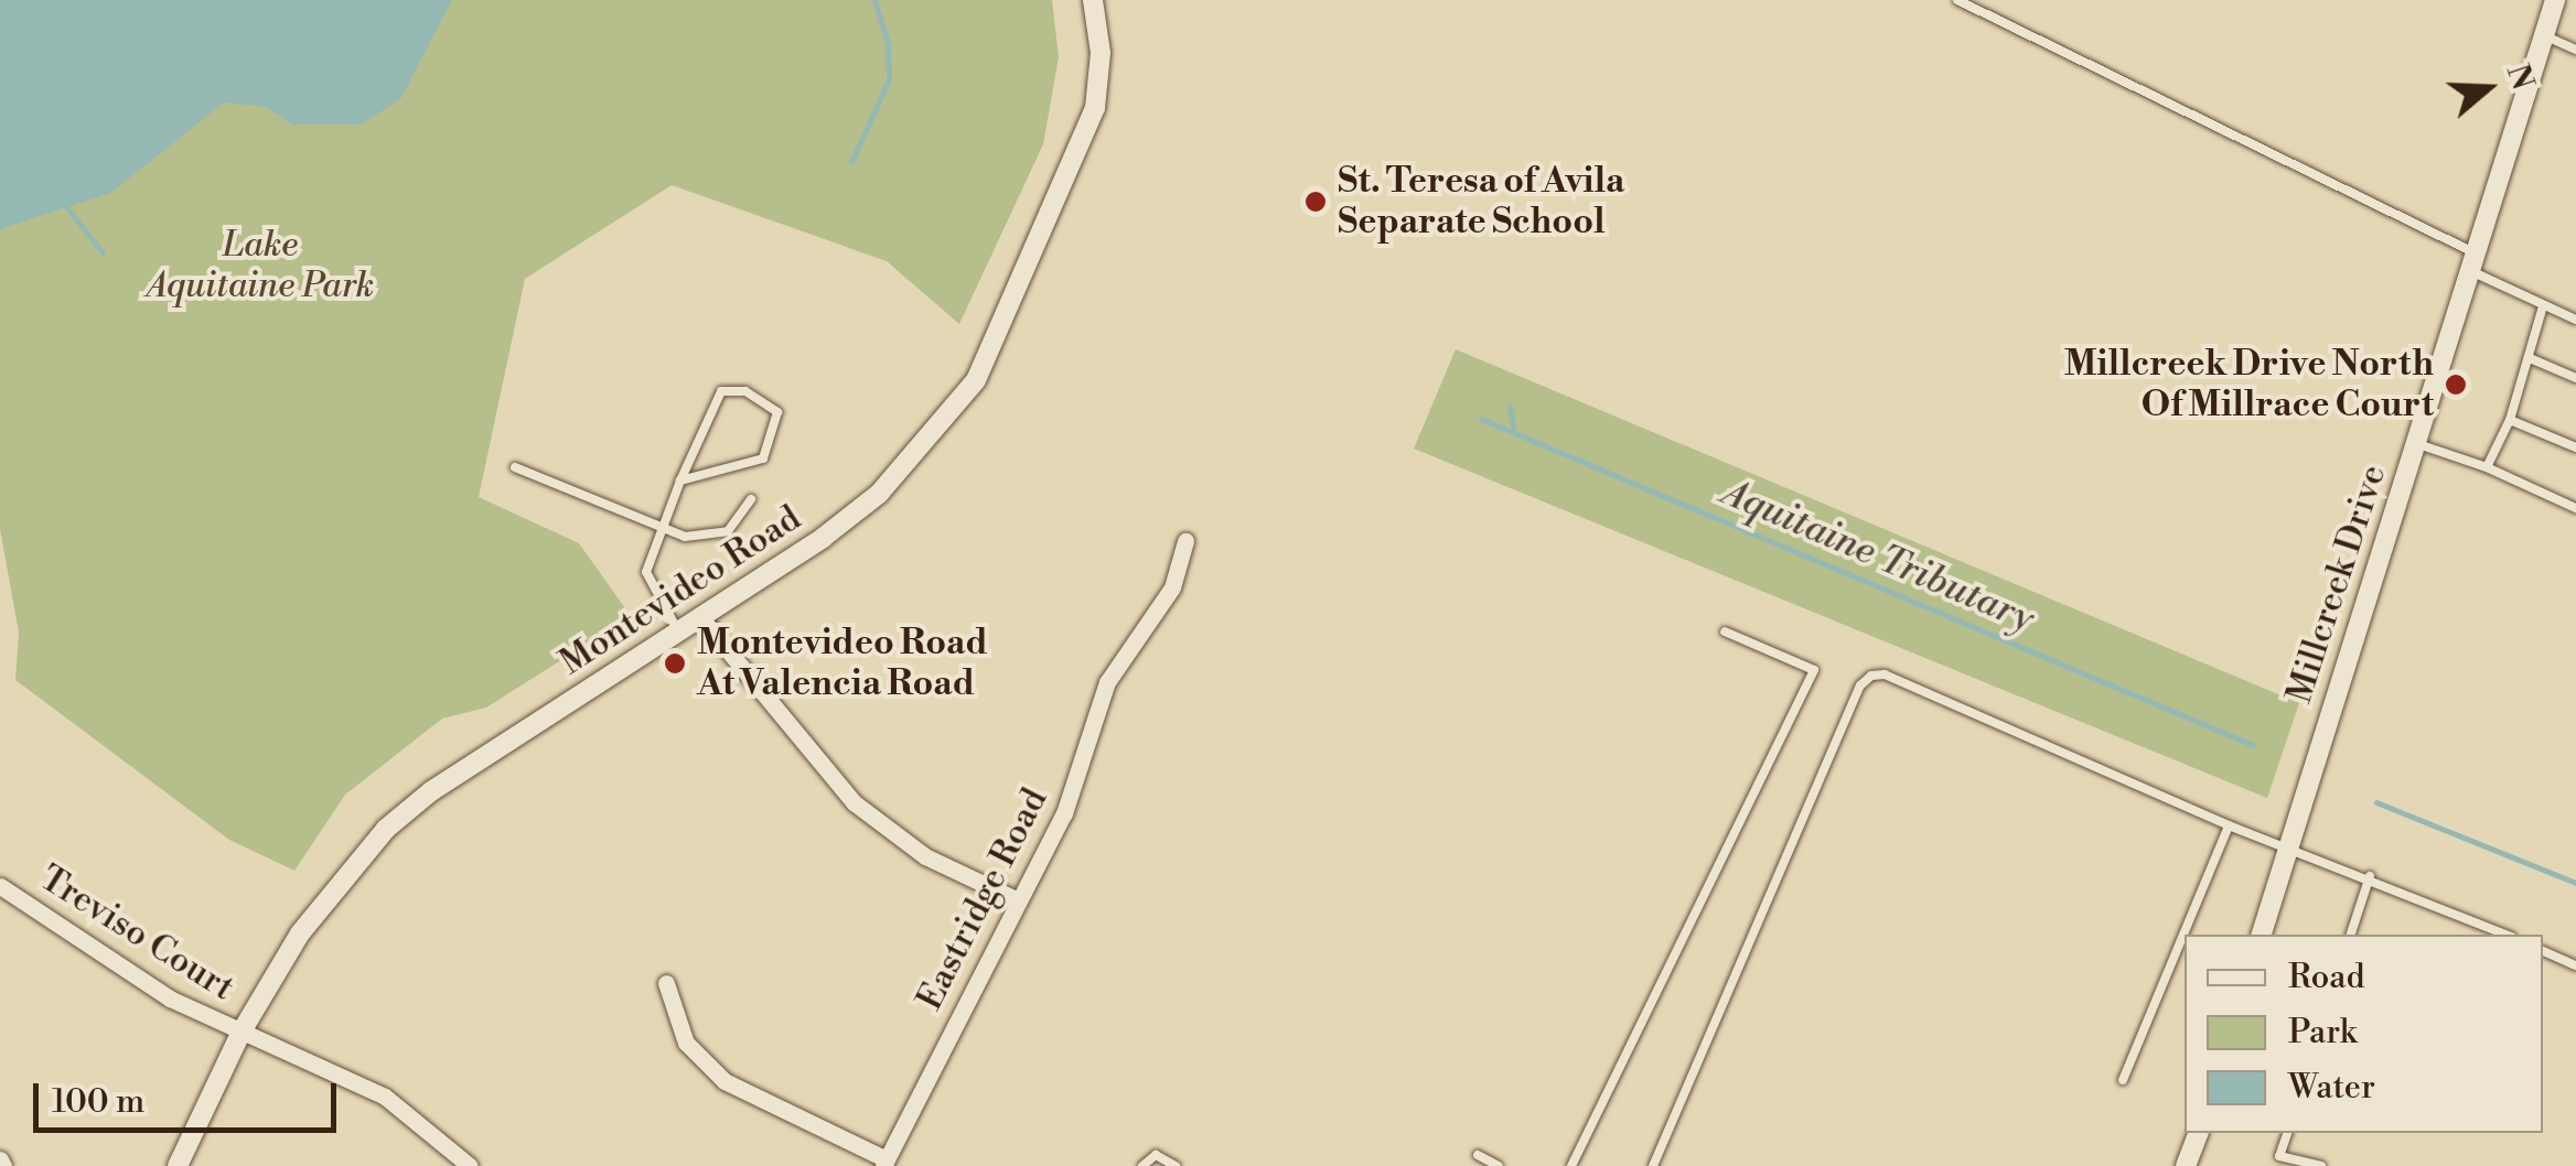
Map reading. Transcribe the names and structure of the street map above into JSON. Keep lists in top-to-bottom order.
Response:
{
  "streets": {
    "street": [
      "Millcreek Drive",
      "Montevideo Road",
      "Eastridge Road",
      "Treviso Court"
    ]
  },
  "crossings": [
    ["Montevideo Road", "Treviso Court"]
  ],
  "water": ["Aquitaine Tributary"],
  "parks": ["Lake Aquitaine Park"],
  "places": ["St. Teresa of Avila Separate School", "Millcreek Drive North Of Millrace Court", "Montevideo Road At Valencia Road"],
  "legend": ["Road", "Park", "Water"],
  "scale_bar": "100 m",
  "north": "right"
}
